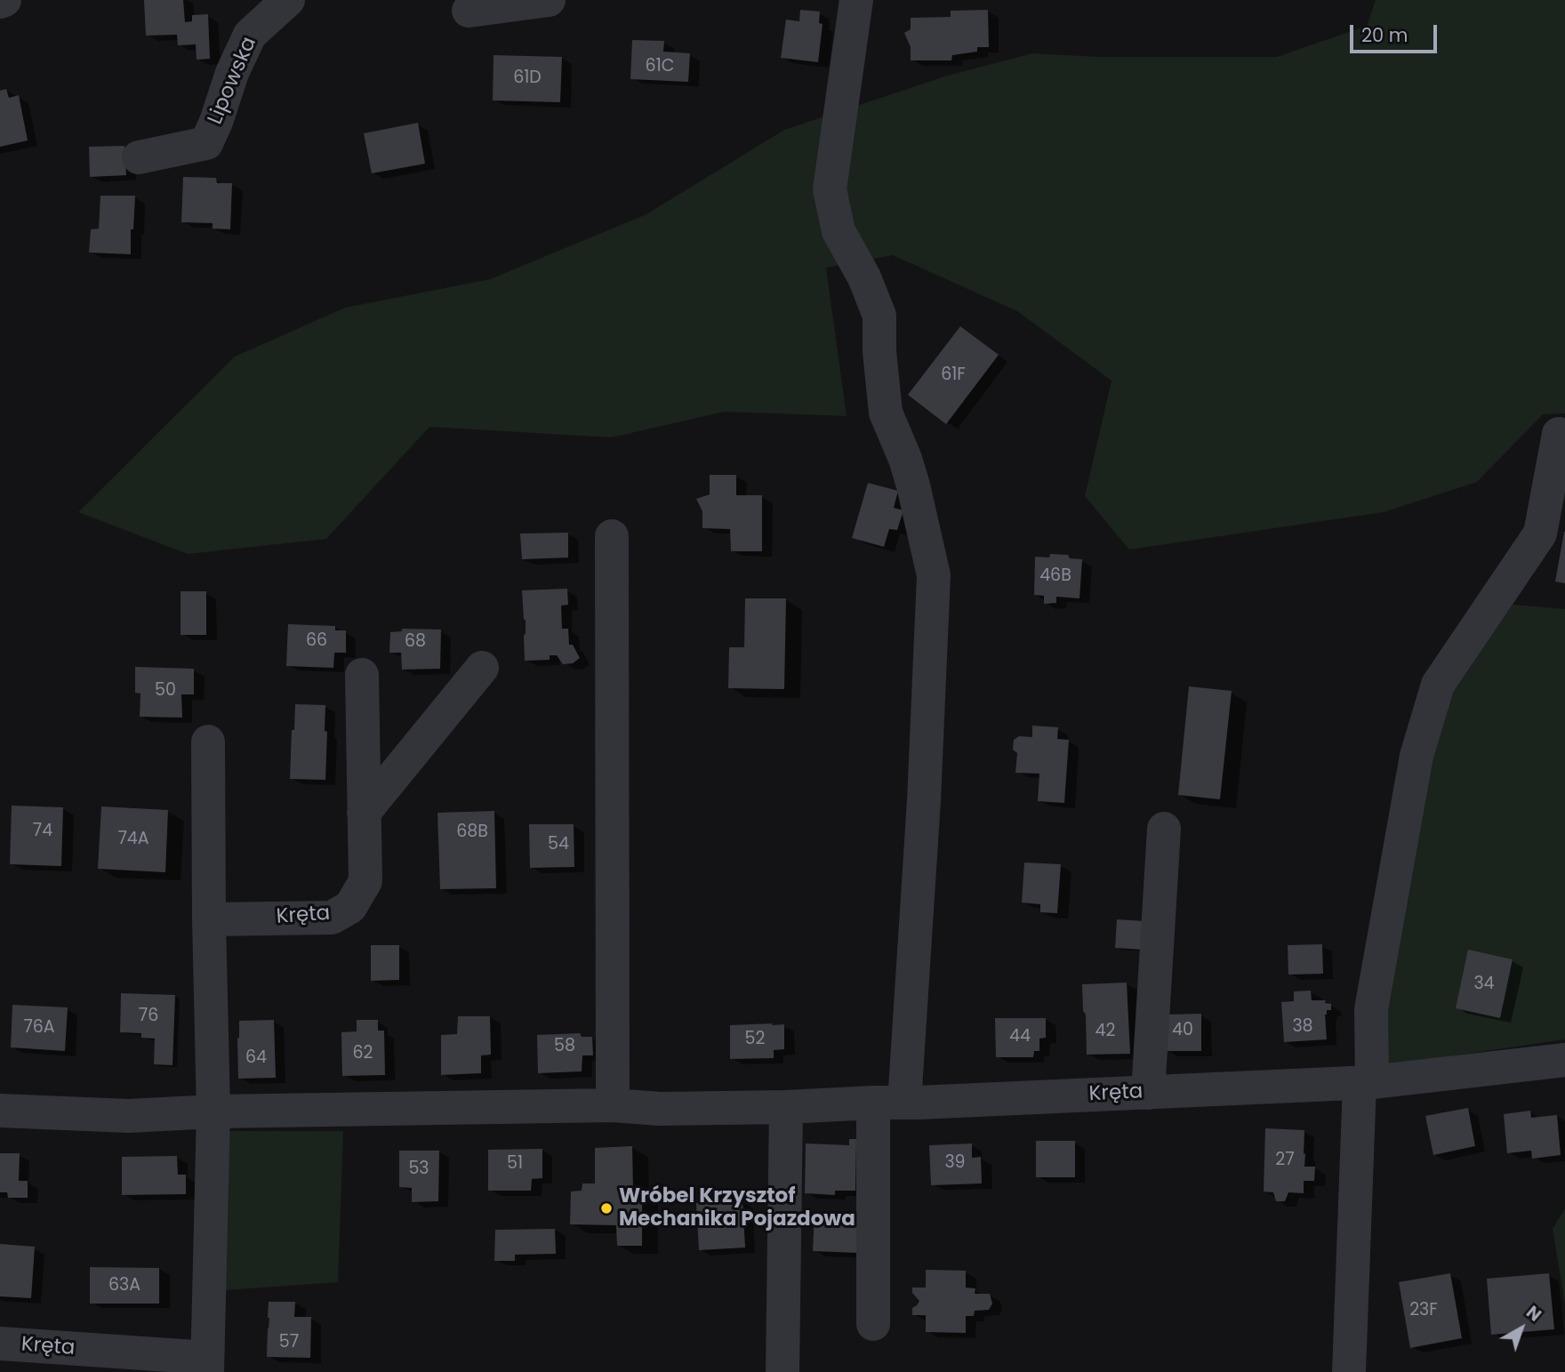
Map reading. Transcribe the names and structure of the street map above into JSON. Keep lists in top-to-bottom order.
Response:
{
  "streets": {
    "street": ["Lipowska", "Kręta"]
  },
  "places": ["Wróbel Krzysztof Mechanika Pojazdowa"],
  "house_numbers": [
    "61C",
    "61D",
    "61F",
    "46B",
    "66",
    "68",
    "50",
    "74",
    "68B",
    "74A",
    "54",
    "34",
    "76",
    "38",
    "76A",
    "40",
    "42",
    "44",
    "52",
    "58",
    "62",
    "64",
    "27",
    "39",
    "51",
    "53",
    "63A",
    "23F",
    "57"
  ],
  "scale_bar": "20 m",
  "north": "top right"
}
